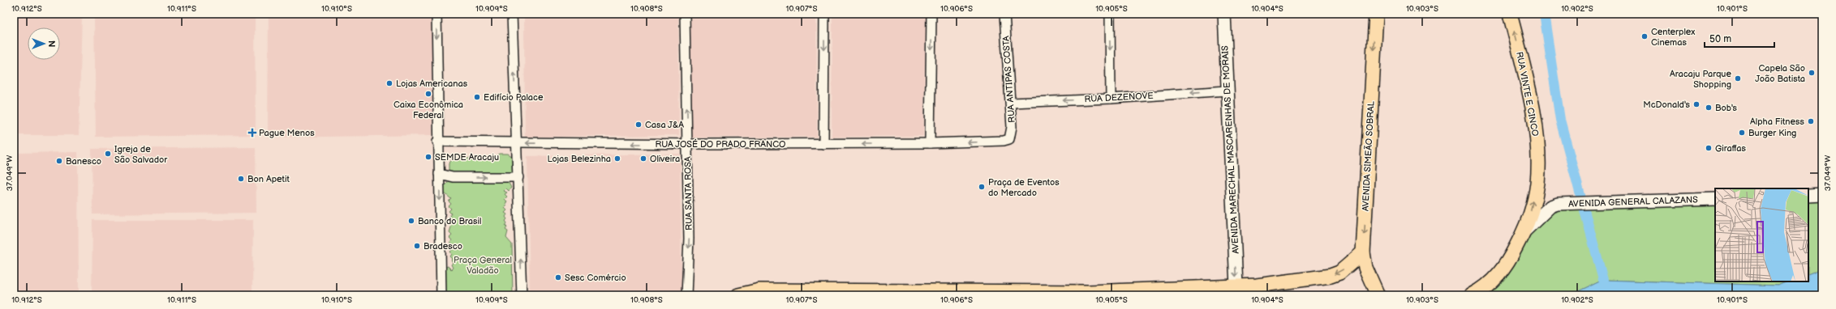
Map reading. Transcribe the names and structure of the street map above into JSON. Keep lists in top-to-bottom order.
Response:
{
  "streets": {
    "main road": ["RUA VINTE E CINCO", "AVENIDA SIMEÃO SOBRAL"],
    "street": [
      "RUA ANTIPAS COSTA",
      "RUA DEZENOVE",
      "RUA JOSÉ DO PRADO FRANCO",
      "AVENIDA MARECHAL MASCARENHAS DE MORAIS",
      "RUA SANTA ROSA",
      "AVENIDA GENERAL CALAZANS"
    ]
  },
  "crossings": [
    ["RUA ANTIPAS COSTA", "RUA DEZENOVE"],
    ["RUA ANTIPAS COSTA", "RUA JOSÉ DO PRADO FRANCO"],
    ["RUA VINTE E CINCO", "AVENIDA GENERAL CALAZANS"],
    ["RUA DEZENOVE", "AVENIDA MARECHAL MASCARENHAS DE MORAIS"],
    ["RUA JOSÉ DO PRADO FRANCO", "RUA SANTA ROSA"]
  ],
  "one_way": [
    "RUA VINTE E CINCO",
    "RUA DEZENOVE",
    "RUA JOSÉ DO PRADO FRANCO",
    "AVENIDA MARECHAL MASCARENHAS DE MORAIS",
    "AVENIDA SIMEÃO SOBRAL"
  ],
  "parks": ["Praça General Valadão"],
  "places": {
    "other": [
      "Centerplex Cinemas",
      "Capela São João Batista",
      "Aracaju Parque Shopping",
      "Lojas Americanas",
      "Caixa Econômica Federal",
      "Edifício Palace",
      "McDonald's",
      "Bob's",
      "Alpha Fitness",
      "Casa J&A",
      "Burger King",
      "Giraffas",
      "Igreja de São Salvador",
      "SEMDE Aracaju",
      "Lojas Belezinha",
      "Oliveira",
      "Banesco",
      "Bon Apetit",
      "Praça de Eventos do Mercado",
      "Banco do Brasil",
      "Bradesco",
      "Sesc Comércio"
    ],
    "health": ["Pague Menos"]
  },
  "scale_bar": "50 m",
  "north": "right",
  "coordinates": [
    "10.912°S",
    "10.911°S",
    "10.910°S",
    "10.909°S",
    "10.908°S",
    "10.907°S",
    "10.906°S",
    "10.905°S",
    "10.904°S",
    "10.903°S",
    "10.902°S",
    "10.901°S",
    "37.049°W"
  ]
}
